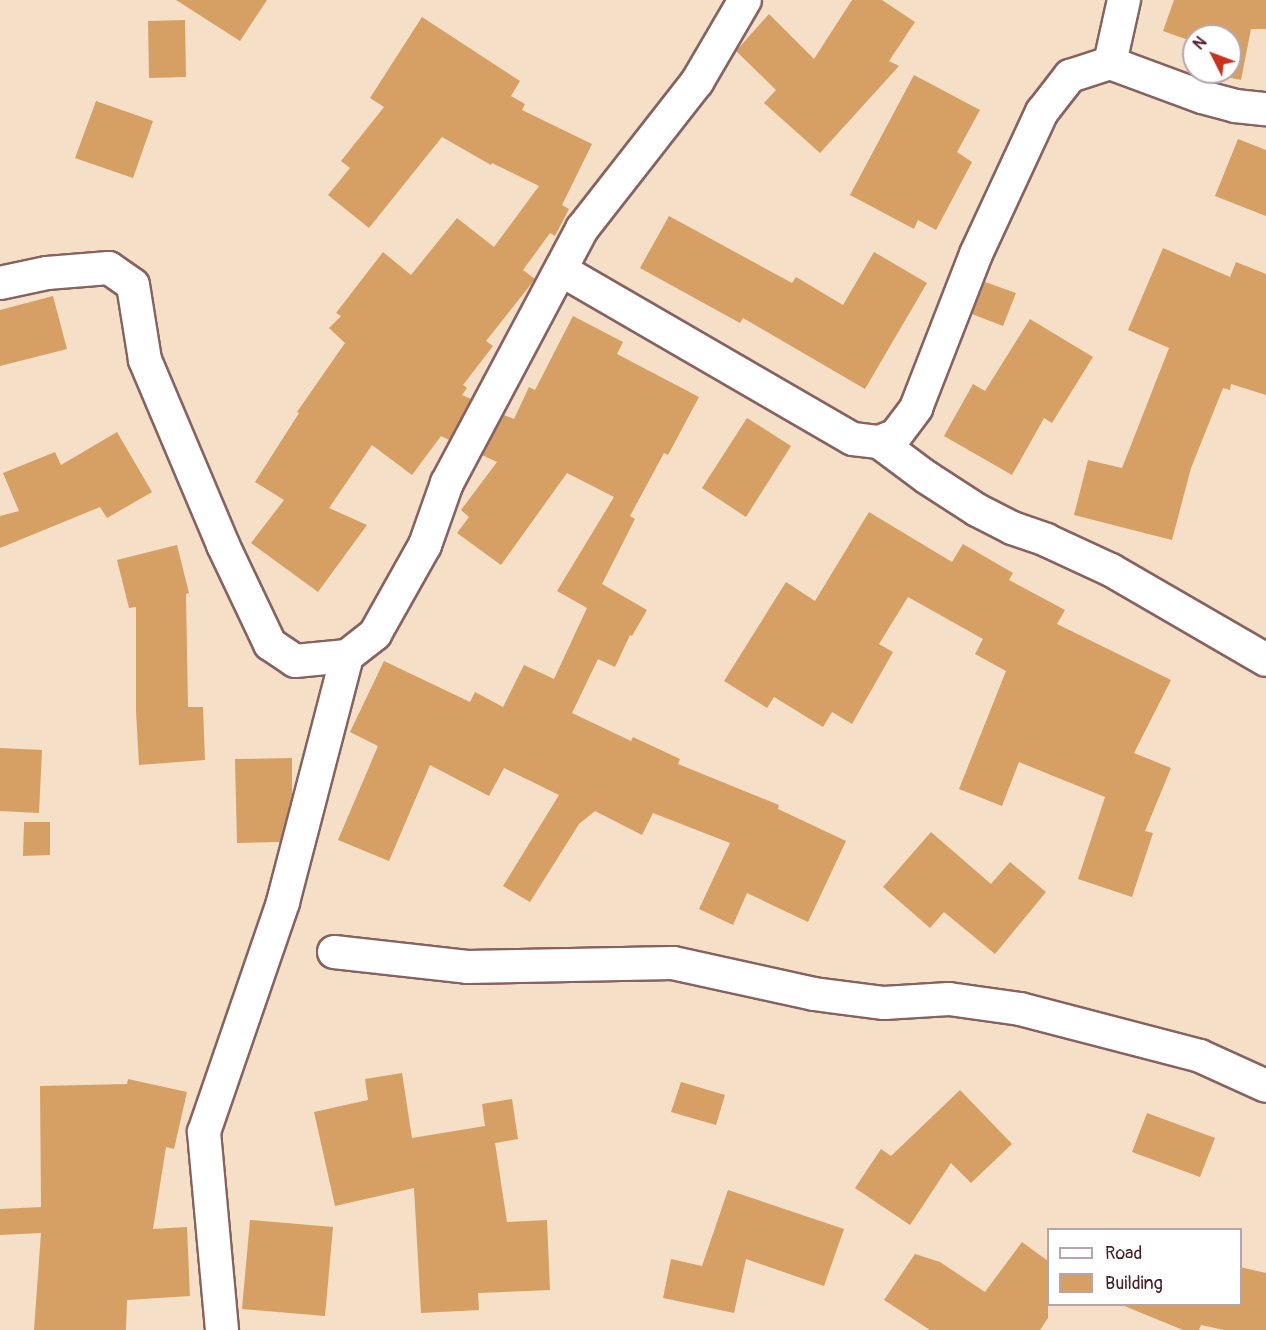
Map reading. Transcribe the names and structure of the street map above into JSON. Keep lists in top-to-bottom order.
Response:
{
  "legend": ["Road", "Building"],
  "north": "top left"
}
